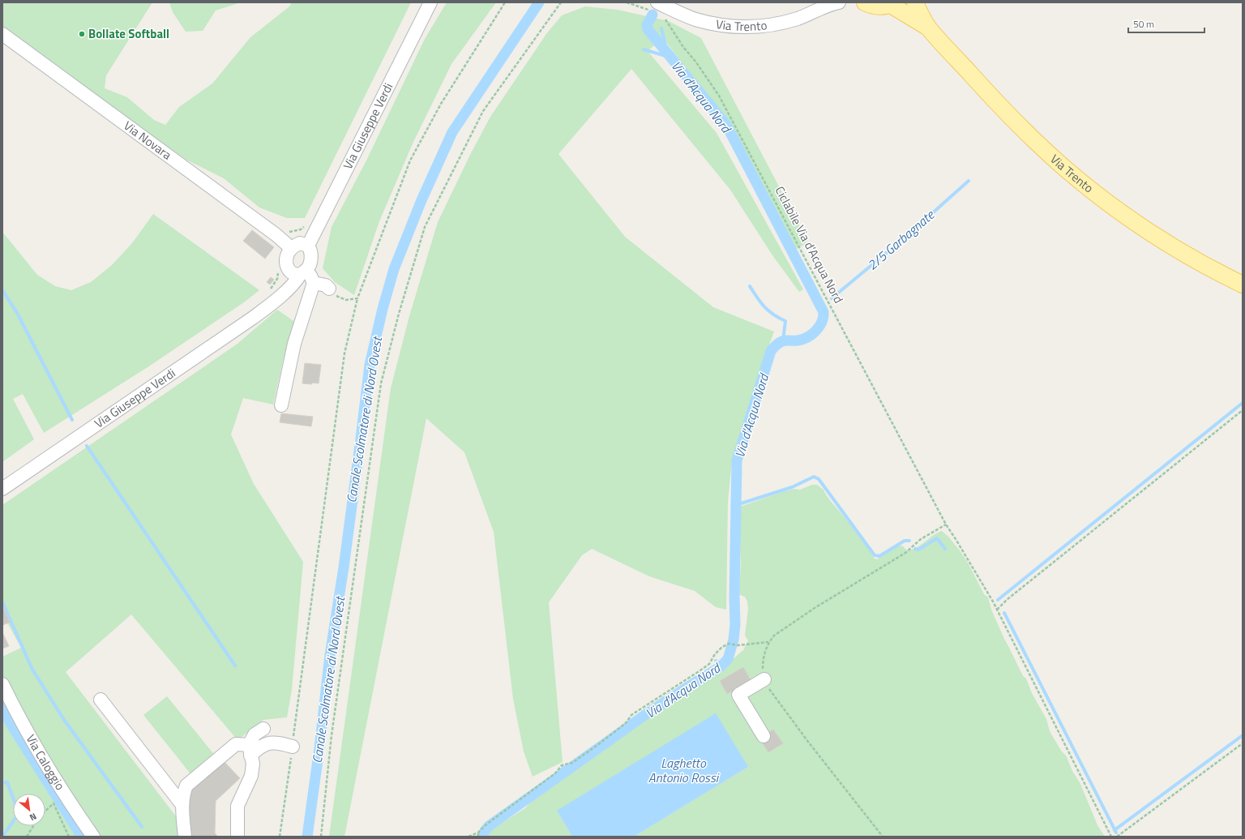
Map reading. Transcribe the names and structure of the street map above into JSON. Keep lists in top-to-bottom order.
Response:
{
  "streets": {
    "main road": ["Via Trento"],
    "street": ["Via Giuseppe Verdi", "Via Novara", "Via Caloggio"],
    "path": ["Ciclabile Via d’Acqua Nord"]
  },
  "crossings": [
    ["Via Giuseppe Verdi", "Via Novara"]
  ],
  "water": [
    "Via d'Acqua Nord",
    "2/5 Garbagnate",
    "Canale Scolmatore di Nord Ovest",
    "Laghetto Antonio Rossi"
  ],
  "places": ["Bollate Softball"],
  "scale_bar": "50 m",
  "north": "bottom right"
}
